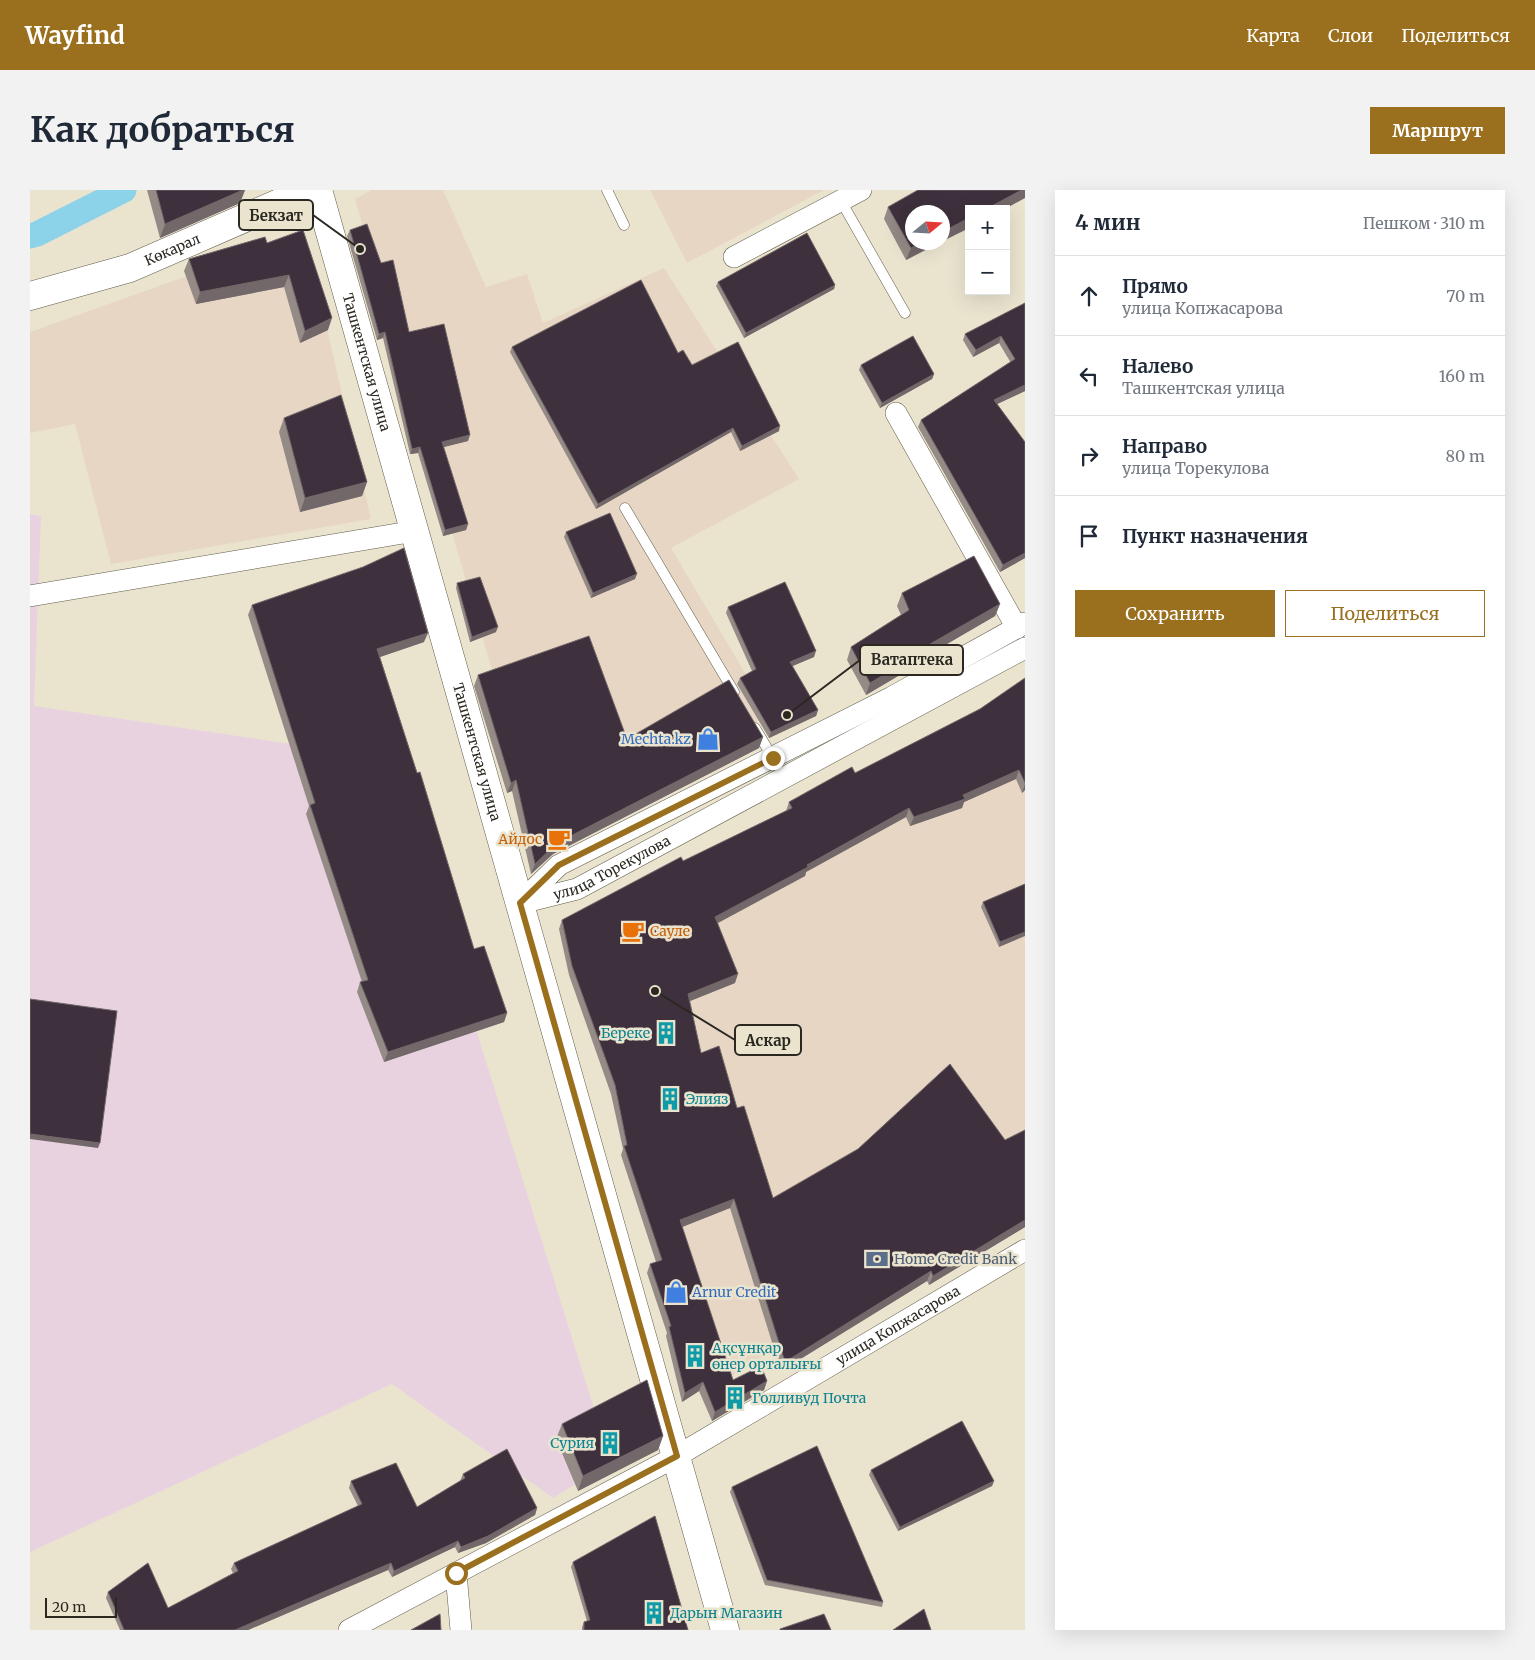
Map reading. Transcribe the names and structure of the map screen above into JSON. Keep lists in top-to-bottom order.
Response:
{
  "streets": {
    "main road": ["Көкарал", "Ташкентская улица"],
    "street": ["улица Торекулова", "улица Копжасарова"]
  },
  "crossings": [
    ["Ташкентская улица", "улица Торекулова"],
    ["Ташкентская улица", "улица Копжасарова"]
  ],
  "places": {
    "other": ["Бекзат", "Ватаптека", "Аскар"],
    "shop": ["Mechta.kz", "Arnur Credit"],
    "cafe": ["Айдос", "Сауле"],
    "building": [
      "Береке",
      "Элияз",
      "Ақсұнқар өнер орталығы",
      "Голливуд Почта",
      "Сурия",
      "Дарын Магазин"
    ],
    "bank": ["Home Credit Bank"]
  },
  "scale_bar": "20 m",
  "north": "right",
  "page": {
    "header": "Wayfind",
    "nav": ["Карта", "Слои", "Поделиться"],
    "buttons": [
      "Маршрут",
      ["Сохранить", "Поделиться"]
    ],
    "title": "Как добраться",
    "heading": ["4 мин", "Пешком · 310 m"],
    "map_buttons": ["+", "−"],
    "list": [
      ["Прямо", "улица Копжасарова", "70 m"],
      ["Налево", "Ташкентская улица", "160 m"],
      ["Направо", "улица Торекулова", "80 m"],
      "Пункт назначения"
    ],
    "scale": "20 m"
  }
}
